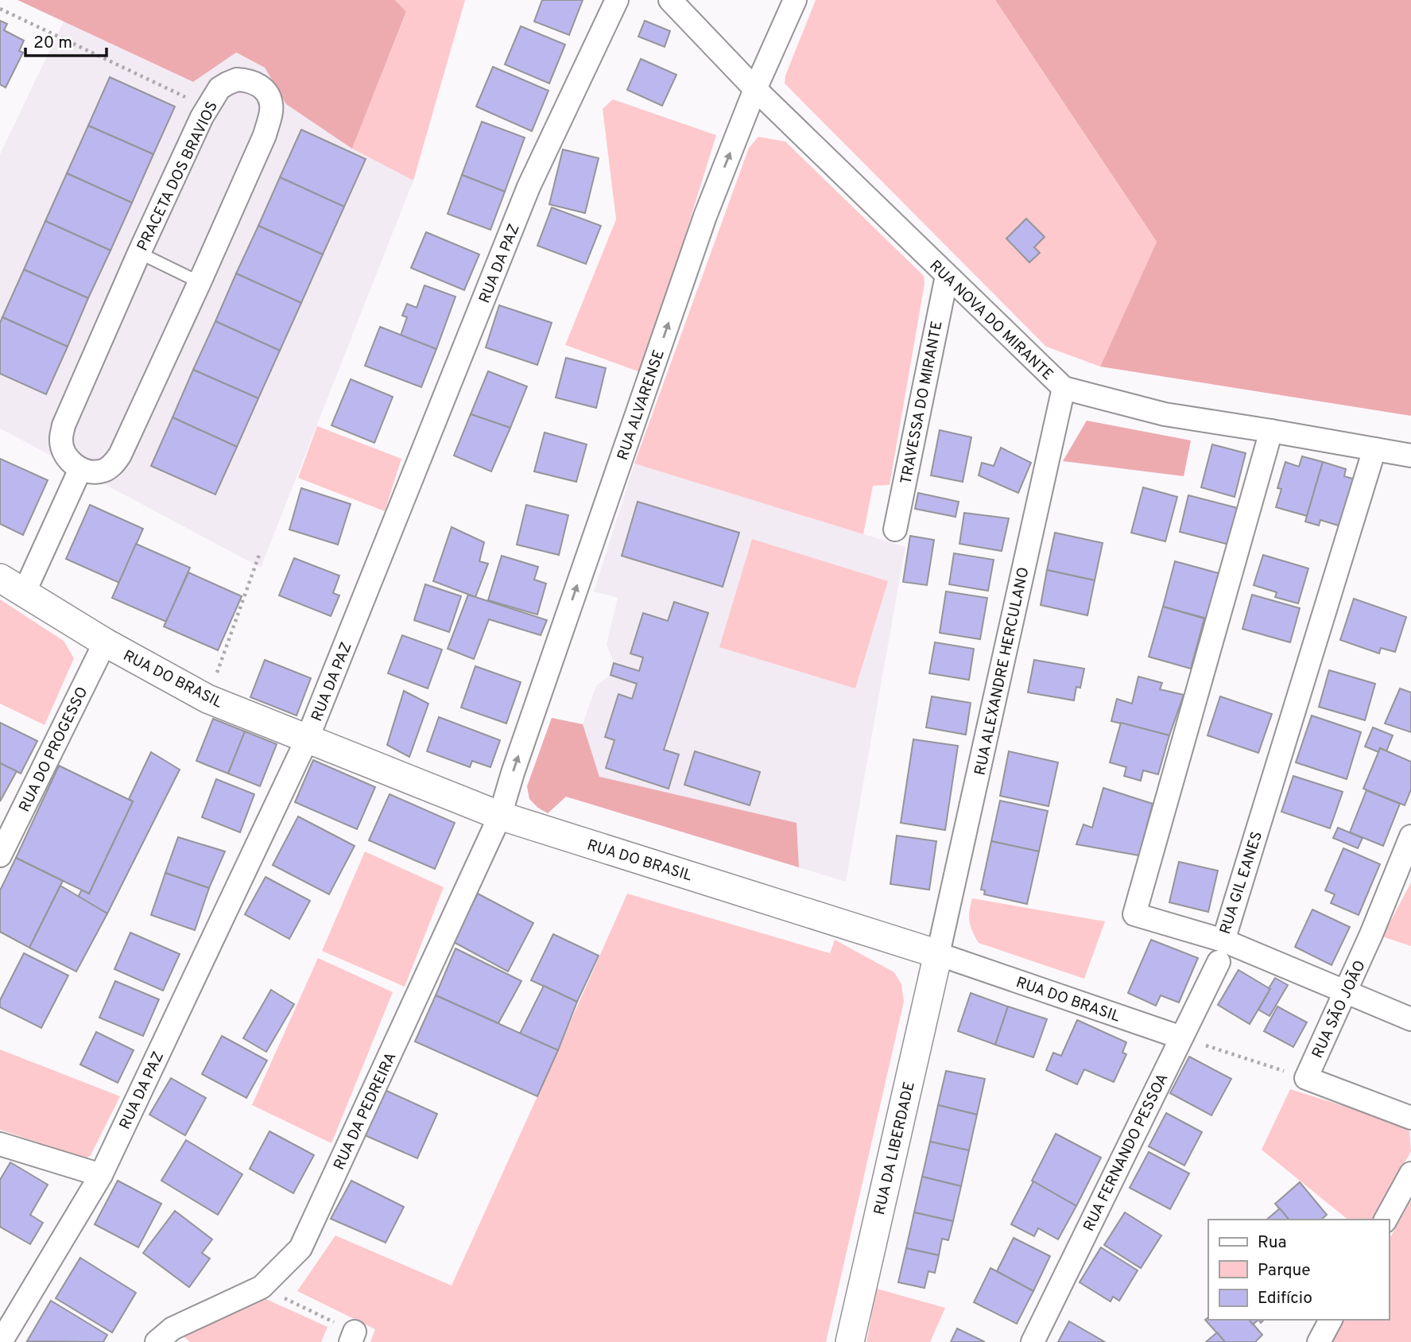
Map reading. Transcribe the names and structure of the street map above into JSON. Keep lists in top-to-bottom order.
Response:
{
  "streets": {
    "street": [
      "PRACETA DOS BRAVIOS",
      "RUA DA PAZ",
      "RUA NOVA DO MIRANTE",
      "TRAVESSA DO MIRANTE",
      "RUA ALVARENSE",
      "RUA ALEXANDRE HERCULANO",
      "RUA DO BRASIL",
      "RUA DO PROGESSO",
      "RUA GIL EANES",
      "RUA SÃO JOÃO",
      "RUA DA PEDREIRA",
      "RUA DA LIBERDADE",
      "RUA FERNANDO PESSOA"
    ]
  },
  "crossings": [
    ["RUA DA PAZ", "RUA DO BRASIL"],
    ["RUA NOVA DO MIRANTE", "TRAVESSA DO MIRANTE"],
    ["RUA NOVA DO MIRANTE", "RUA ALVARENSE"],
    ["RUA NOVA DO MIRANTE", "RUA ALEXANDRE HERCULANO"],
    ["RUA NOVA DO MIRANTE", "RUA GIL EANES"],
    ["RUA ALVARENSE", "RUA DO BRASIL"],
    ["RUA ALVARENSE", "RUA DA PEDREIRA"],
    ["RUA ALEXANDRE HERCULANO", "RUA DO BRASIL"],
    ["RUA ALEXANDRE HERCULANO", "RUA DA LIBERDADE"],
    ["RUA DO BRASIL", "RUA DO PROGESSO"],
    ["RUA DO BRASIL", "RUA DA PEDREIRA"],
    ["RUA DO BRASIL", "RUA DA LIBERDADE"],
    ["RUA DO BRASIL", "RUA FERNANDO PESSOA"]
  ],
  "one_way": ["RUA ALVARENSE"],
  "legend": ["Rua", "Parque", "Edifício"],
  "scale_bar": "20 m"
}
